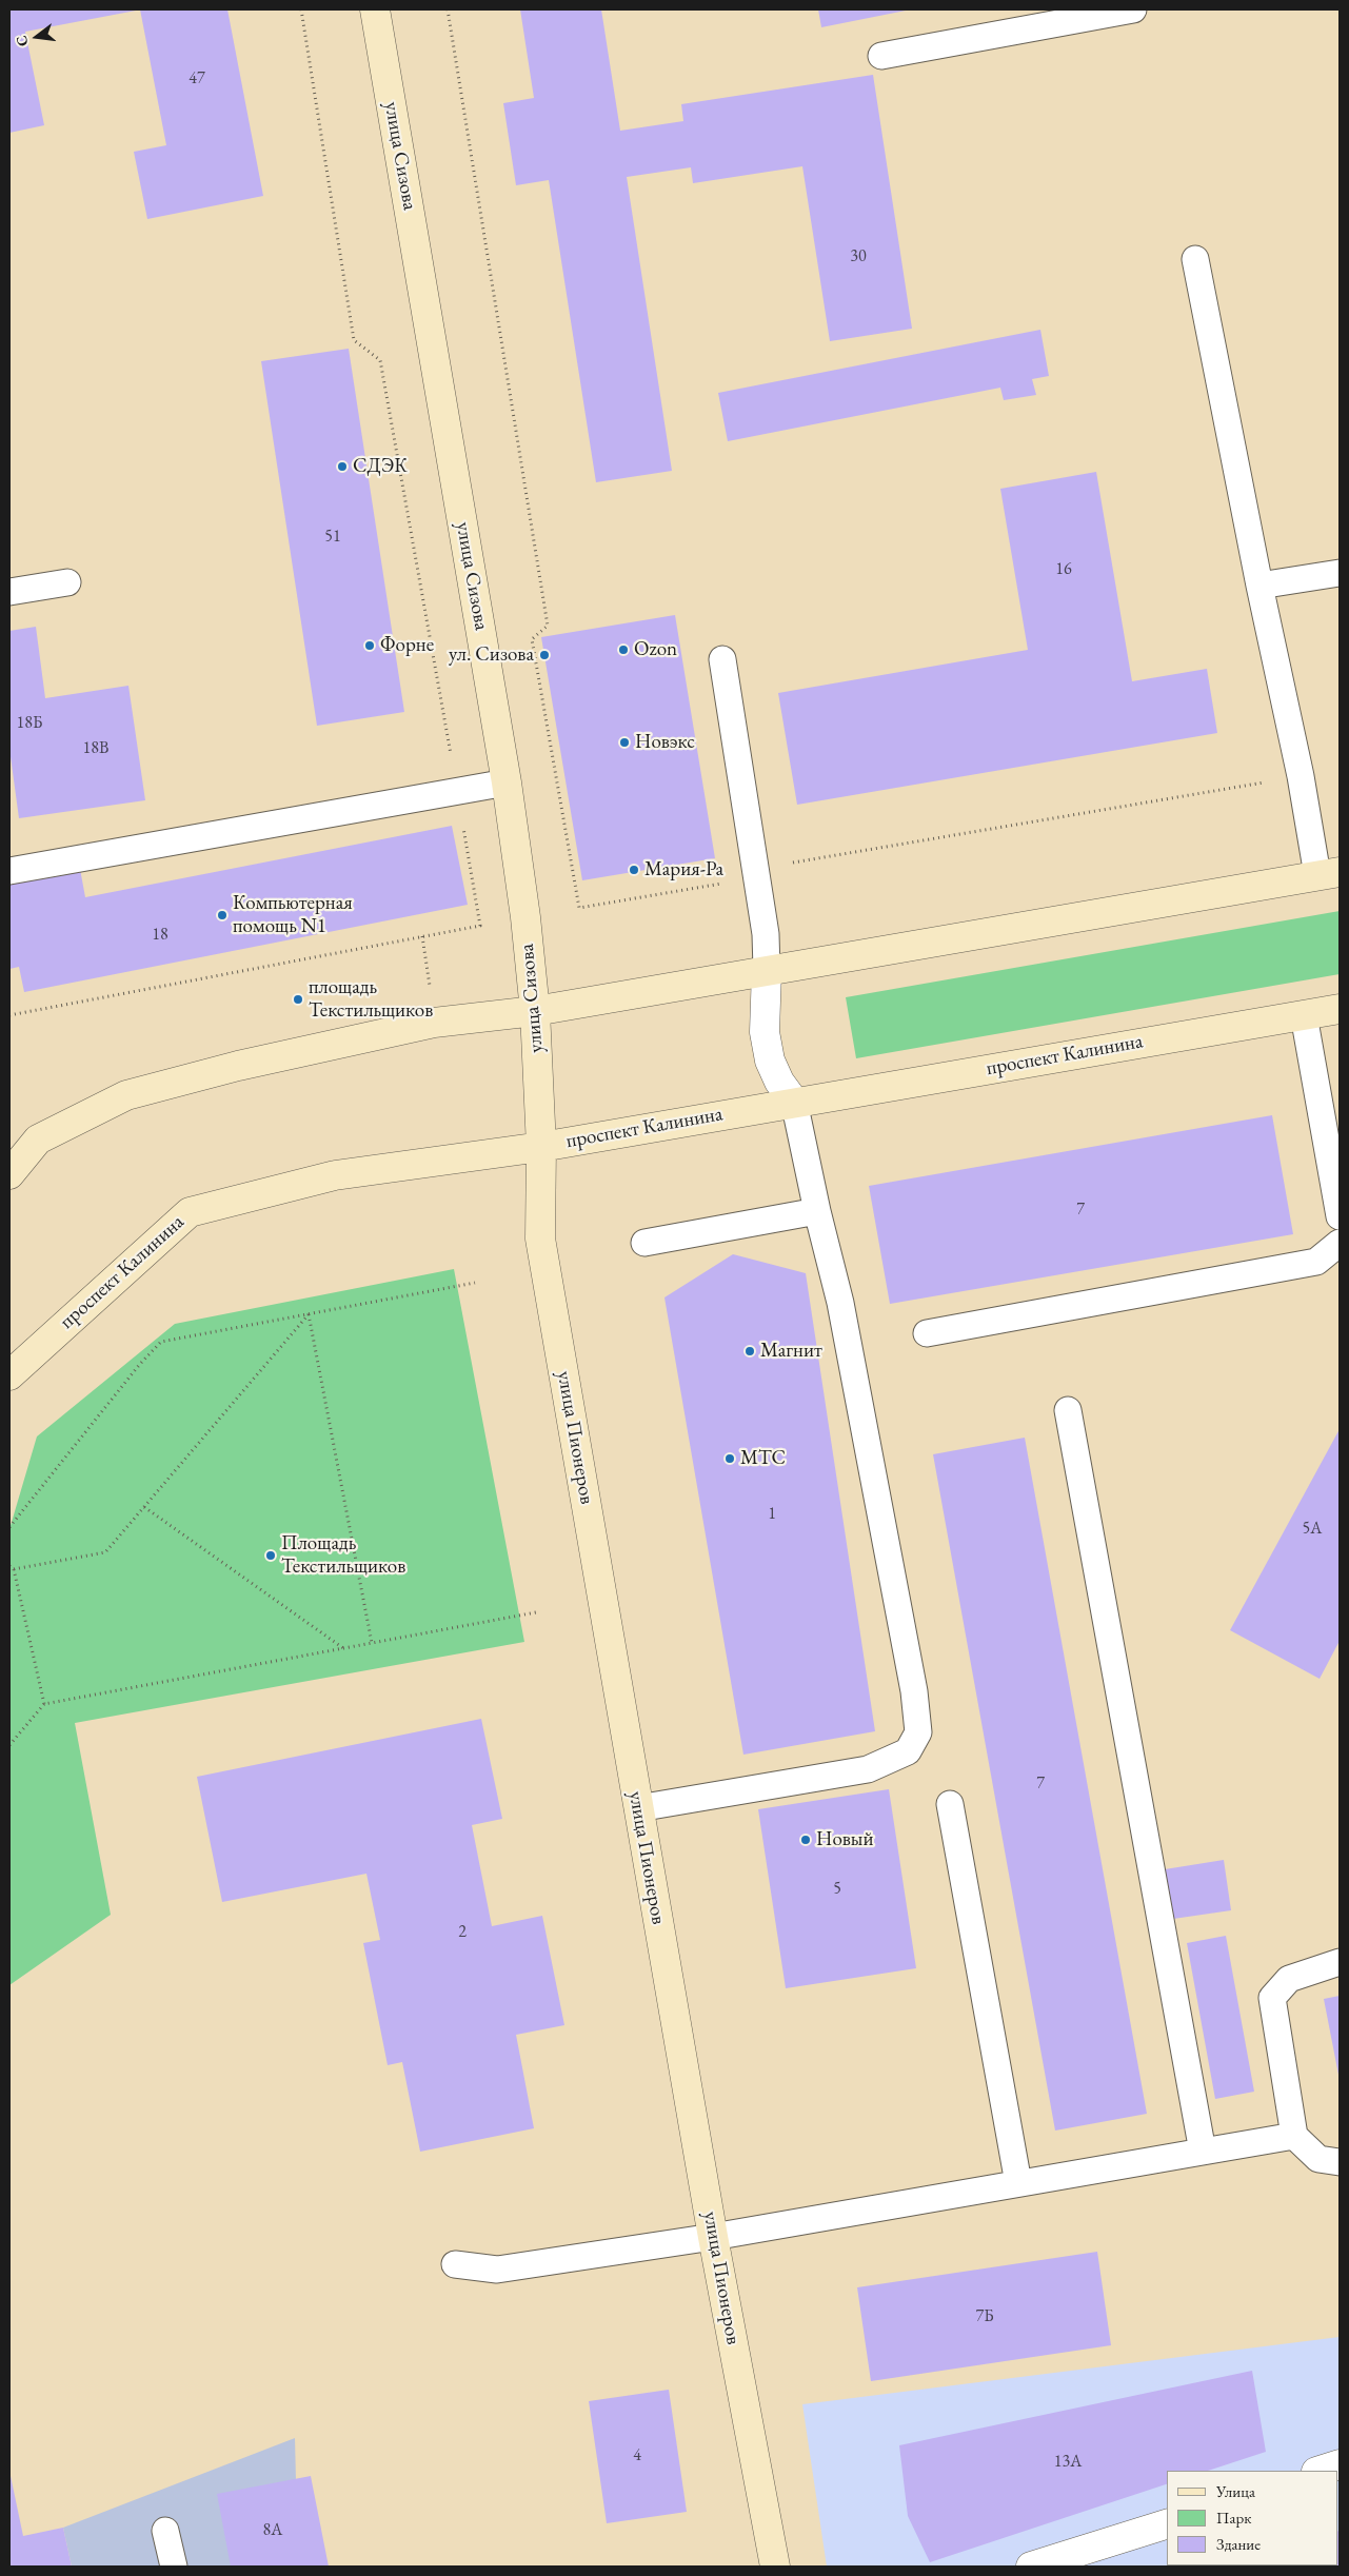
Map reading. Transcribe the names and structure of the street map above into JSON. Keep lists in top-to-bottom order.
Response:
{
  "streets": {
    "main road": ["улица Сизова", "проспект Калинина", "улица Пионеров"]
  },
  "crossings": [
    ["улица Сизова", "проспект Калинина"],
    ["улица Сизова", "улица Пионеров"],
    ["проспект Калинина", "улица Пионеров"]
  ],
  "places": [
    "СДЭК",
    "Форне",
    "Ozon",
    "ул. Сизова",
    "Новэкс",
    "Мария-Ра",
    "Компьютерная помощь N1",
    "площадь Текстильщиков",
    "Магнит",
    "МТС",
    "Площадь Текстильщиков",
    "Новый"
  ],
  "house_numbers": [
    "47",
    "30",
    "51",
    "16",
    "18Б",
    "18В",
    "18",
    "7",
    "1",
    "5А",
    "7",
    "5",
    "2",
    "7Б",
    "4",
    "13А",
    "8А"
  ],
  "legend": ["Улица", "Парк", "Здание"],
  "north": "left"
}
